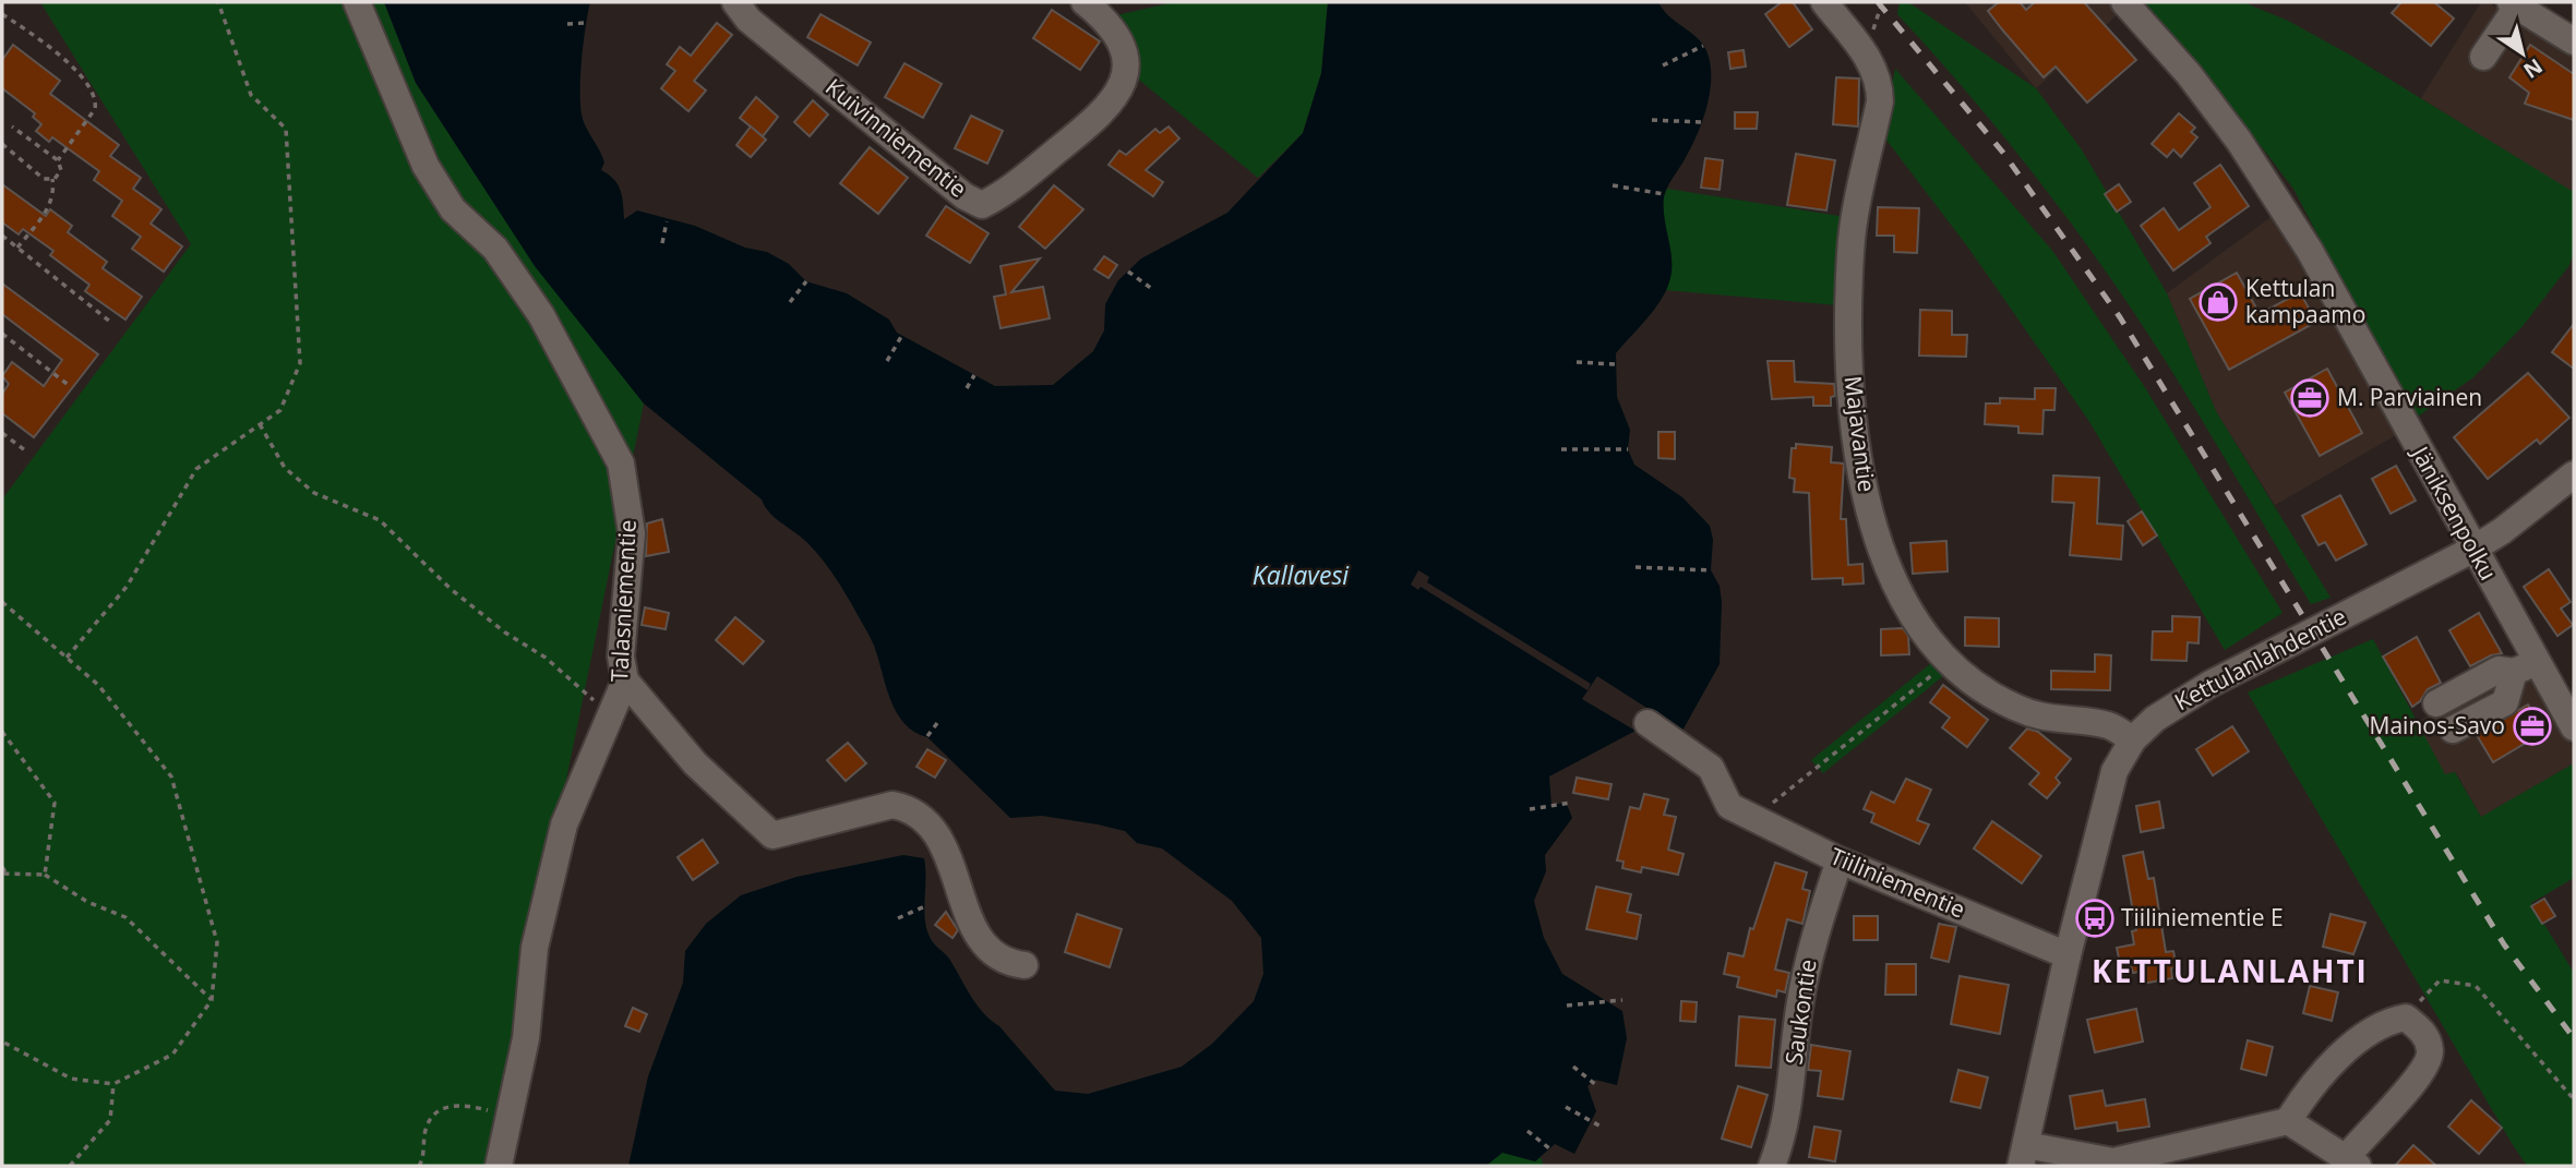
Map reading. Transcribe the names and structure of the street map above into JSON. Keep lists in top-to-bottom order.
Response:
{
  "streets": {
    "street": [
      "Kuivinniementie",
      "Majavantie",
      "Jäniksenpolku",
      "Talasniementie",
      "Kettulanlahdentie",
      "Tiiliniementie",
      "Saukontie"
    ]
  },
  "crossings": [
    ["Majavantie", "Kettulanlahdentie"],
    ["Jäniksenpolku", "Kettulanlahdentie"],
    ["Kettulanlahdentie", "Tiiliniementie"],
    ["Tiiliniementie", "Saukontie"]
  ],
  "districts": ["KETTULANLAHTI"],
  "water": ["Kallavesi"],
  "places": {
    "shop": ["Kettulan kampaamo"],
    "office": ["M. Parviainen", "Mainos-Savo"],
    "bus stop": ["Tiiliniementie E"]
  },
  "north": "bottom right"
}
